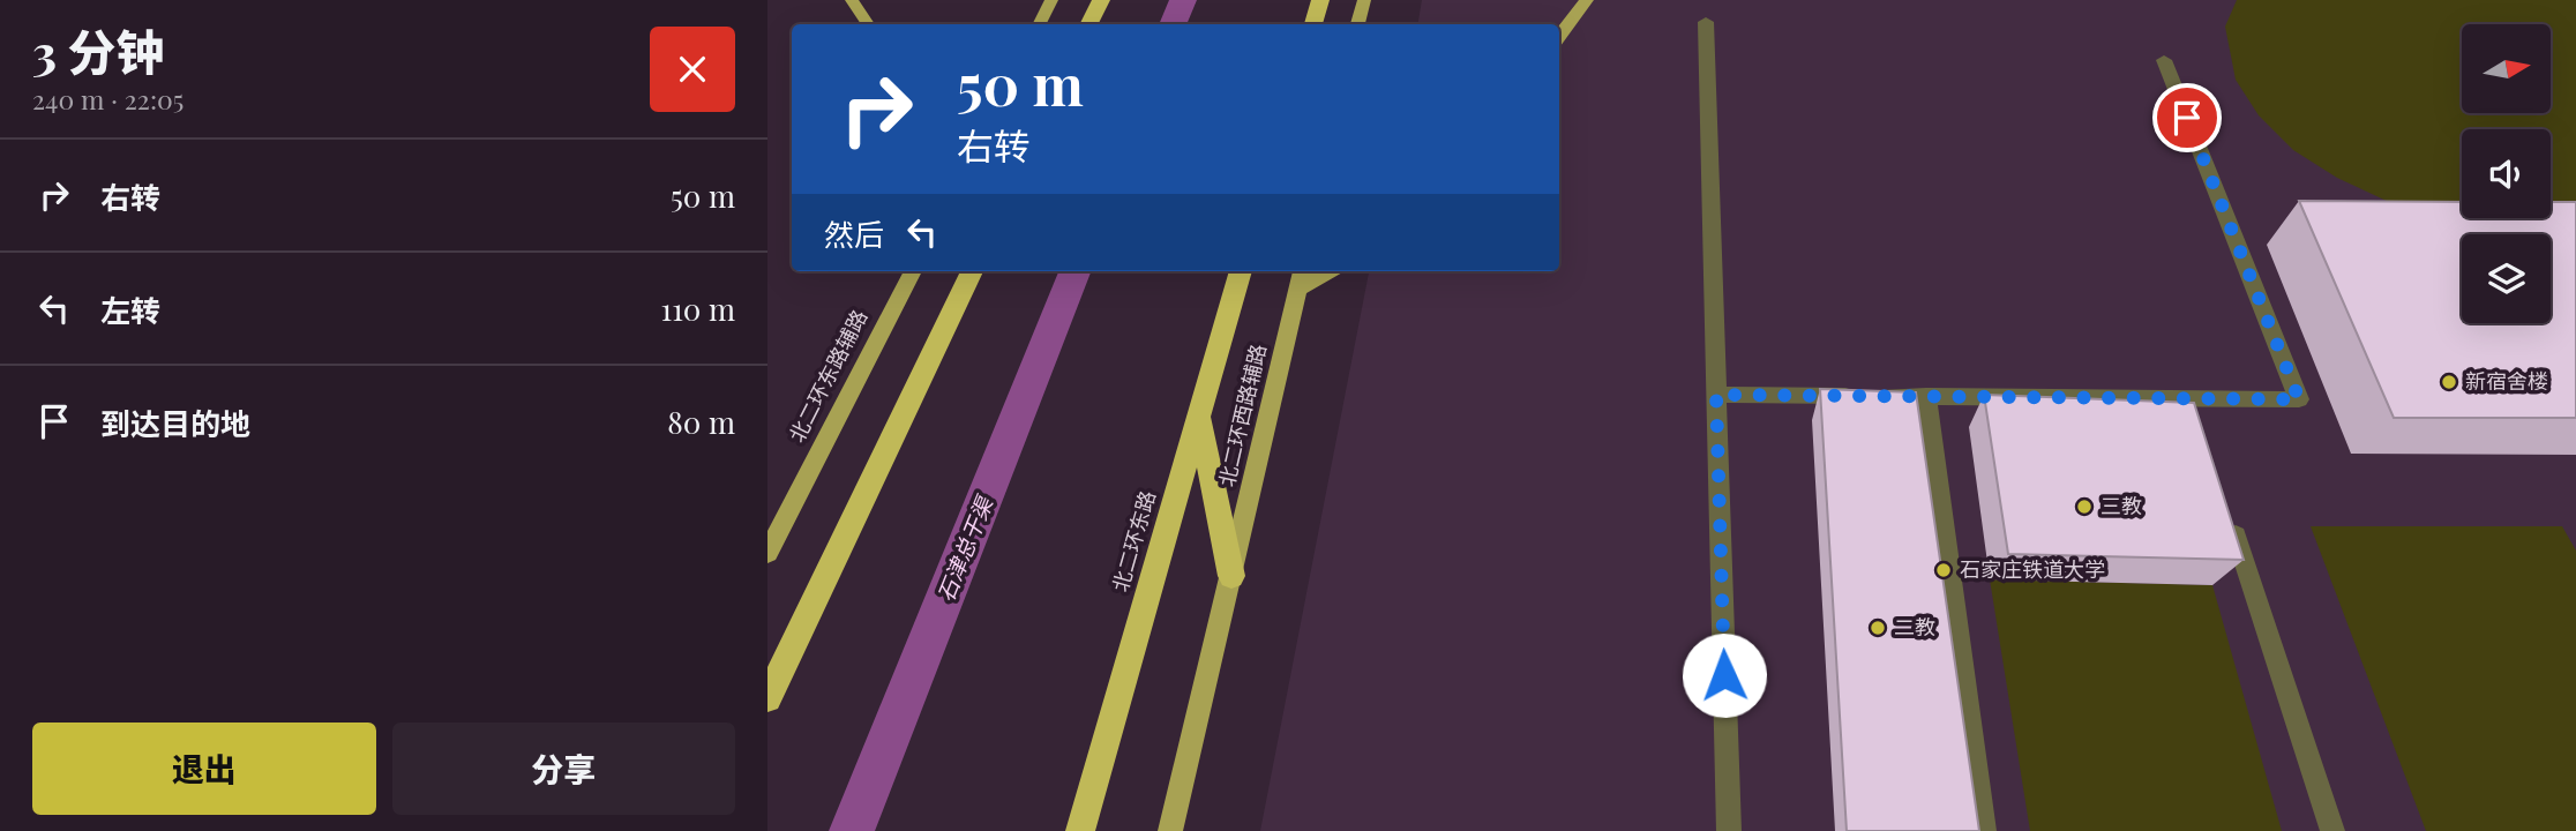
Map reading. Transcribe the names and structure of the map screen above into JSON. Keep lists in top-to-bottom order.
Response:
{
  "streets": {
    "highway": ["北二环东路"],
    "main road": ["北二环东路辅路", "北二环西路辅路"]
  },
  "water": ["石津总干渠"],
  "places": [
    "新宿舍楼",
    "三教",
    "石家庄铁道大学",
    "二教"
  ],
  "north": "right",
  "page": {
    "heading": ["3 分钟", "240 m · 22:05"],
    "turn": ["50 m", "右转"],
    "list": [
      {
        "name": "右转",
        "value": "50 m"
      },
      {
        "name": "左转",
        "value": "110 m"
      },
      {
        "name": "到达目的地",
        "value": "80 m"
      }
    ],
    "then": "然后",
    "buttons": ["退出", "分享"]
  }
}
